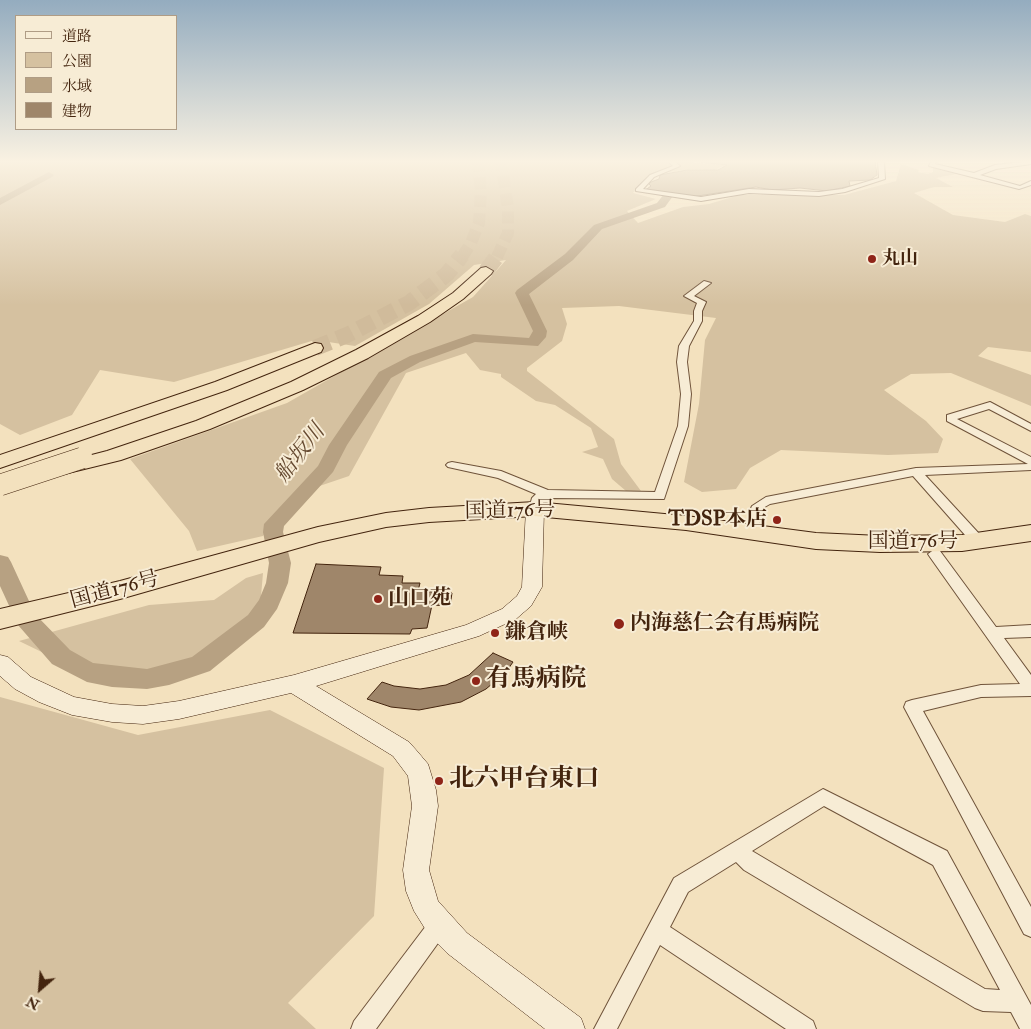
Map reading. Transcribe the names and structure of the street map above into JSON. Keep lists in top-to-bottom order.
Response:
{
  "streets": {
    "highway": ["国道176号"]
  },
  "water": ["船坂川"],
  "places": [
    "丸山",
    "TDSP本店",
    "山口苑",
    "内海慈仁会有馬病院",
    "鎌倉峡",
    "有馬病院",
    "北六甲台東口"
  ],
  "legend": [
    "道路",
    "公園",
    "水域",
    "建物"
  ],
  "north": "bottom left"
}
